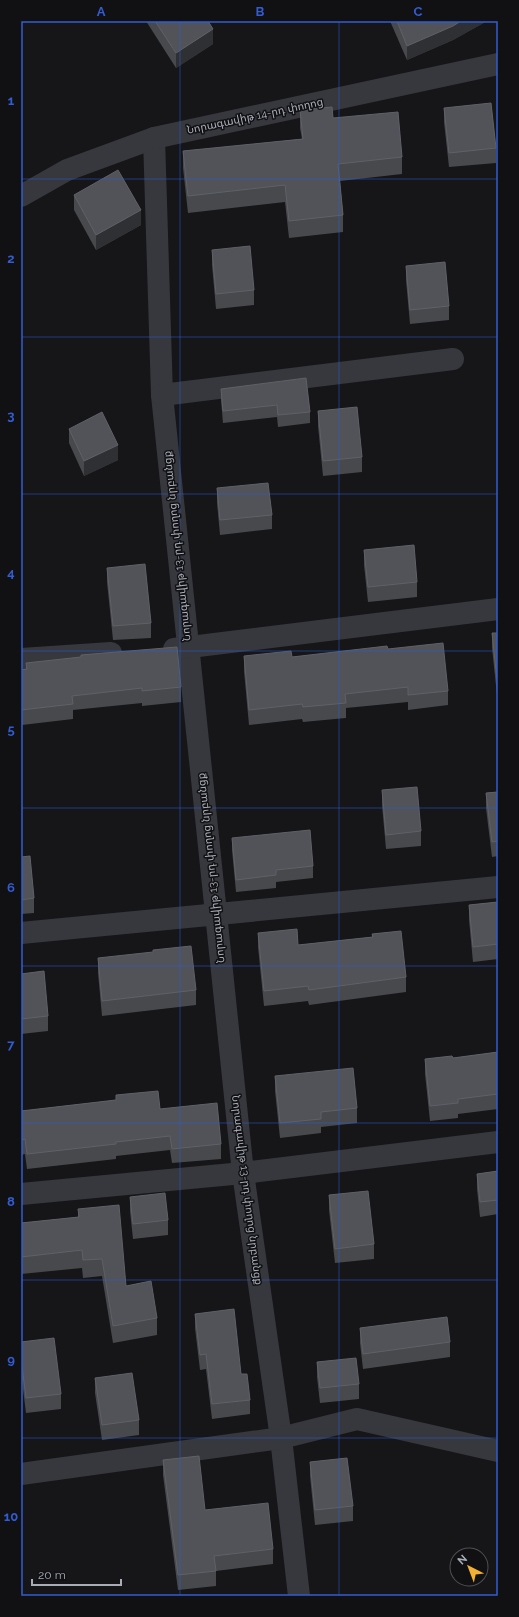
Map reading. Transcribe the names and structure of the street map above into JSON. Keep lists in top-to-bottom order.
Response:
{
  "streets": {
    "street": ["Նորագավիթ 14-րդ փողոց", "Նորագավիթ 13-րդ փողոց նրբանցք"]
  },
  "crossings": [
    ["Նորագավիթ 14-րդ փողոց", "Նորագավիթ 13-րդ փողոց նրբանցք"]
  ],
  "scale_bar": "20 m",
  "north": "top left",
  "grid": {
    "columns": ["A", "B", "C"],
    "rows": [
      "1",
      "2",
      "3",
      "4",
      "5",
      "6",
      "7",
      "8",
      "9",
      "10"
    ]
  }
}
